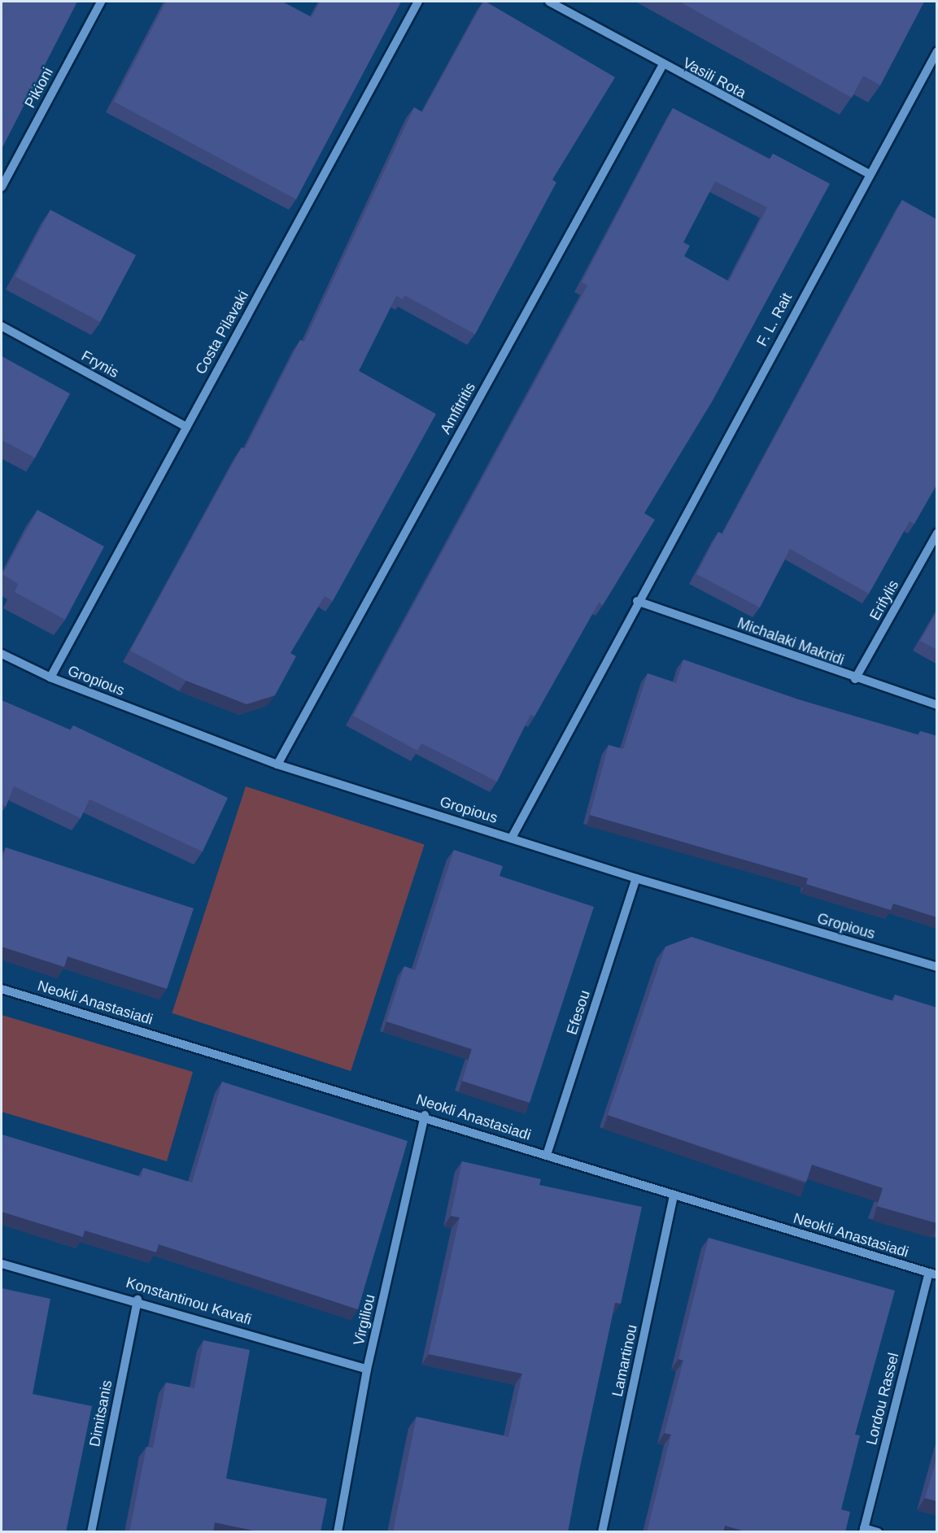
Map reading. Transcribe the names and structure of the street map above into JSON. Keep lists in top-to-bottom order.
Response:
{
  "streets": {
    "street": [
      "Vasili Rota",
      "Pikioni",
      "F. L. Rait",
      "Costa Pilavaki",
      "Frynis",
      "Amfitritis",
      "Erifylis",
      "Michalaki Makridi",
      "Gropious",
      "Neokli Anastasiadi",
      "Efesou",
      "Konstantinou Kavafi",
      "Virgiliou",
      "Lamartinou",
      "Lordou Rassel",
      "Dimitsanis"
    ]
  },
  "crossings": [
    ["Vasili Rota", "F. L. Rait"],
    ["Vasili Rota", "Amfitritis"],
    ["F. L. Rait", "Michalaki Makridi"],
    ["F. L. Rait", "Gropious"],
    ["Costa Pilavaki", "Frynis"],
    ["Costa Pilavaki", "Gropious"],
    ["Amfitritis", "Gropious"],
    ["Erifylis", "Michalaki Makridi"],
    ["Gropious", "Efesou"],
    ["Neokli Anastasiadi", "Efesou"],
    ["Neokli Anastasiadi", "Virgiliou"],
    ["Neokli Anastasiadi", "Lamartinou"],
    ["Neokli Anastasiadi", "Lordou Rassel"],
    ["Konstantinou Kavafi", "Virgiliou"],
    ["Konstantinou Kavafi", "Dimitsanis"]
  ]
}
